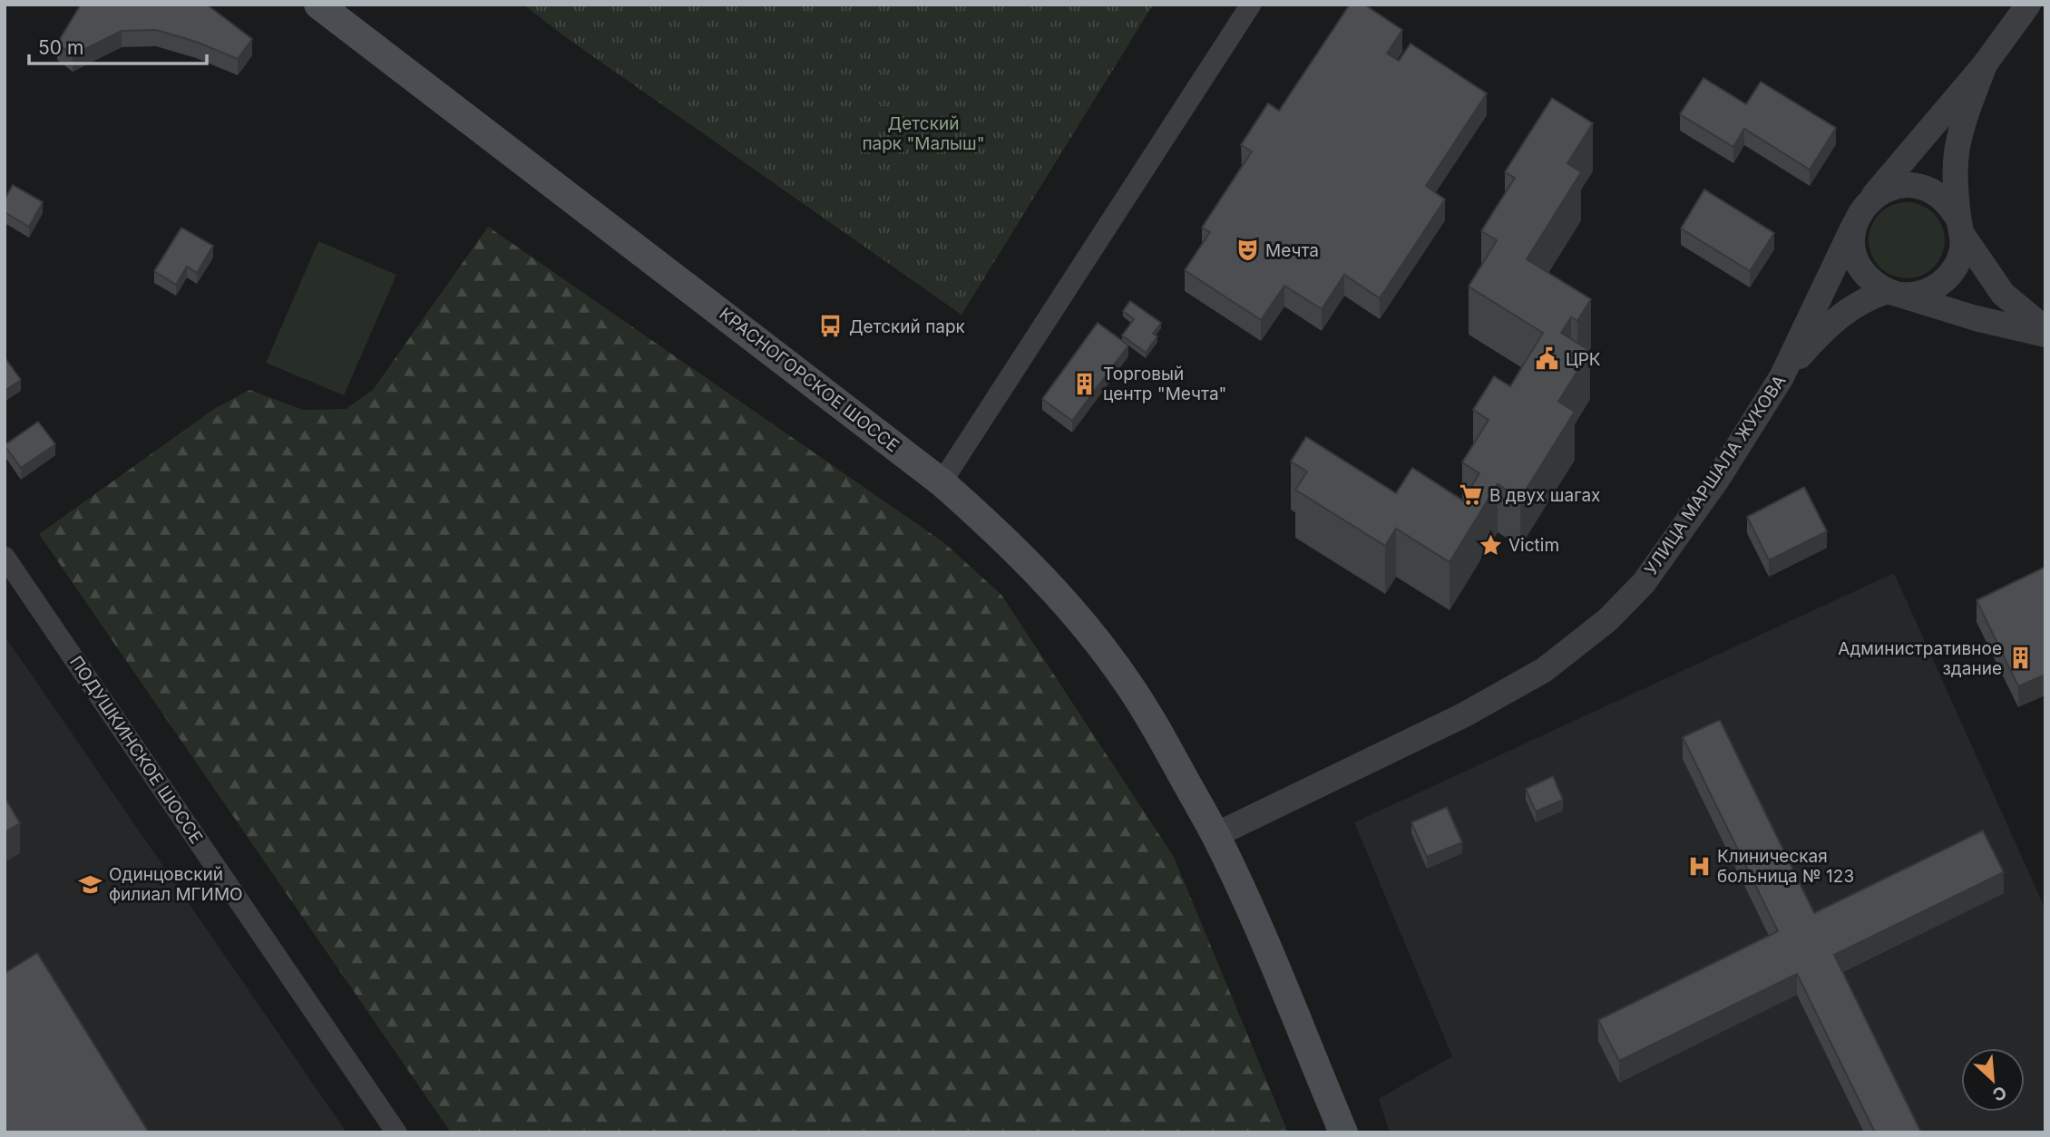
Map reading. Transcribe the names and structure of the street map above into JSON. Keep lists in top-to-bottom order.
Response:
{
  "streets": {
    "main road": ["КРАСНОГОРСКОЕ ШОССЕ"],
    "street": ["УЛИЦА МАРШАЛА ЖУКОВА", "ПОДУШКИНСКОЕ ШОССЕ"]
  },
  "crossings": [
    ["КРАСНОГОРСКОЕ ШОССЕ", "УЛИЦА МАРШАЛА ЖУКОВА"]
  ],
  "parks": ["Детский парк \"Малыш\""],
  "places": {
    "theatre": ["Мечта"],
    "bus stop": ["Детский парк"],
    "public building": ["ЦРК"],
    "building": ["Торговый центр \"Мечта\"", "Административное здание"],
    "supermarket": ["В двух шагах"],
    "place": ["Victim"],
    "hospital": ["Клиническая больница № 123"],
    "school or university": ["Одинцовский филиал МГИМО"]
  },
  "scale_bar": "50 m",
  "north": "bottom right"
}
